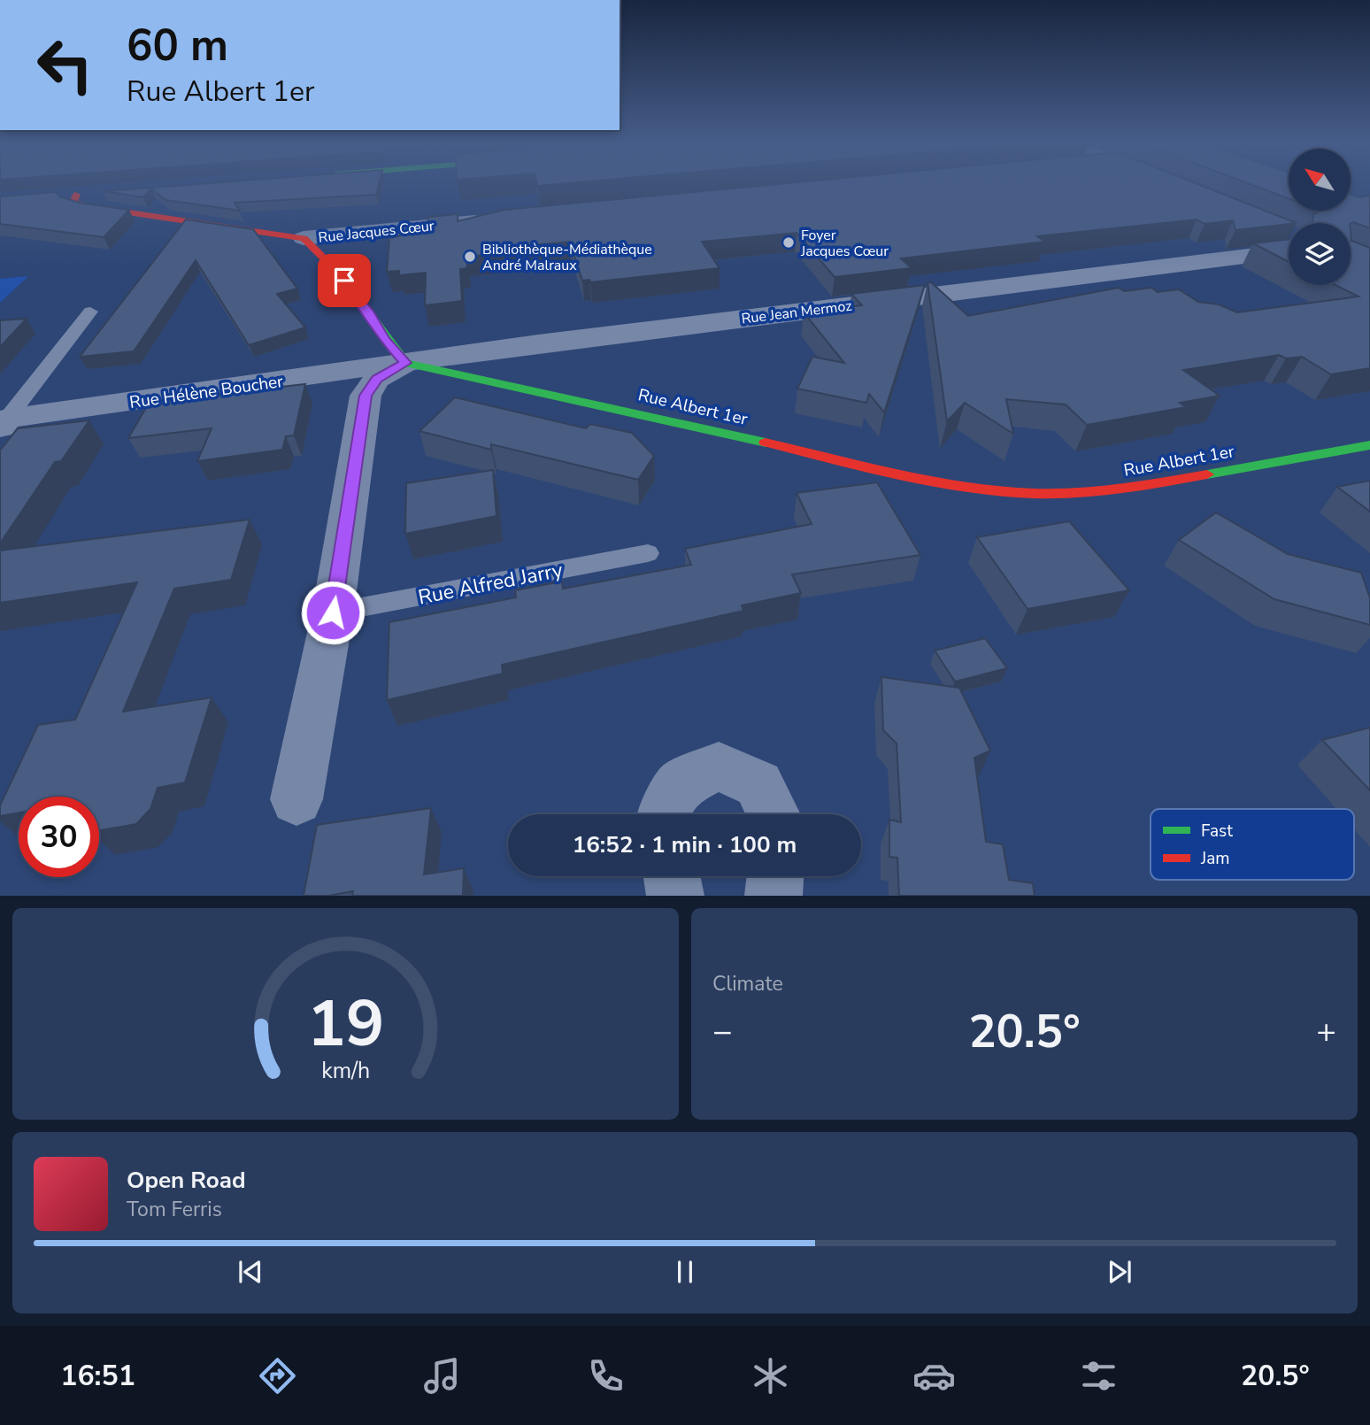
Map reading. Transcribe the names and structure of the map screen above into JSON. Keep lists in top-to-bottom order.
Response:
{
  "streets": {
    "street": [
      "Rue Jacques Cœur",
      "Rue Jean Mermoz",
      "Rue Hélène Boucher",
      "Rue Albert 1er"
    ],
    "lane": ["Rue Alfred Jarry"]
  },
  "crossings": [
    ["Rue Jean Mermoz", "Rue Hélène Boucher"],
    ["Rue Jean Mermoz", "Rue Albert 1er"],
    ["Rue Hélène Boucher", "Rue Albert 1er"]
  ],
  "places": ["Foyer Jacques Cœur", "Bibliothèque-Médiathèque André Malraux"],
  "legend": ["Fast", "Jam"],
  "north": "top left",
  "page": {
    "turn": ["60 m", "Rue Albert 1er"],
    "limit": "30",
    "trip": "16:52 · 1 min · 100 m",
    "tile": "Climate",
    "heat": ["−", "20.5°", "+"],
    "song": ["Open Road", "Tom Ferris"],
    "tabs": ["16:51", "20.5°"],
    "gauge": ["19", "km/h"]
  }
}
